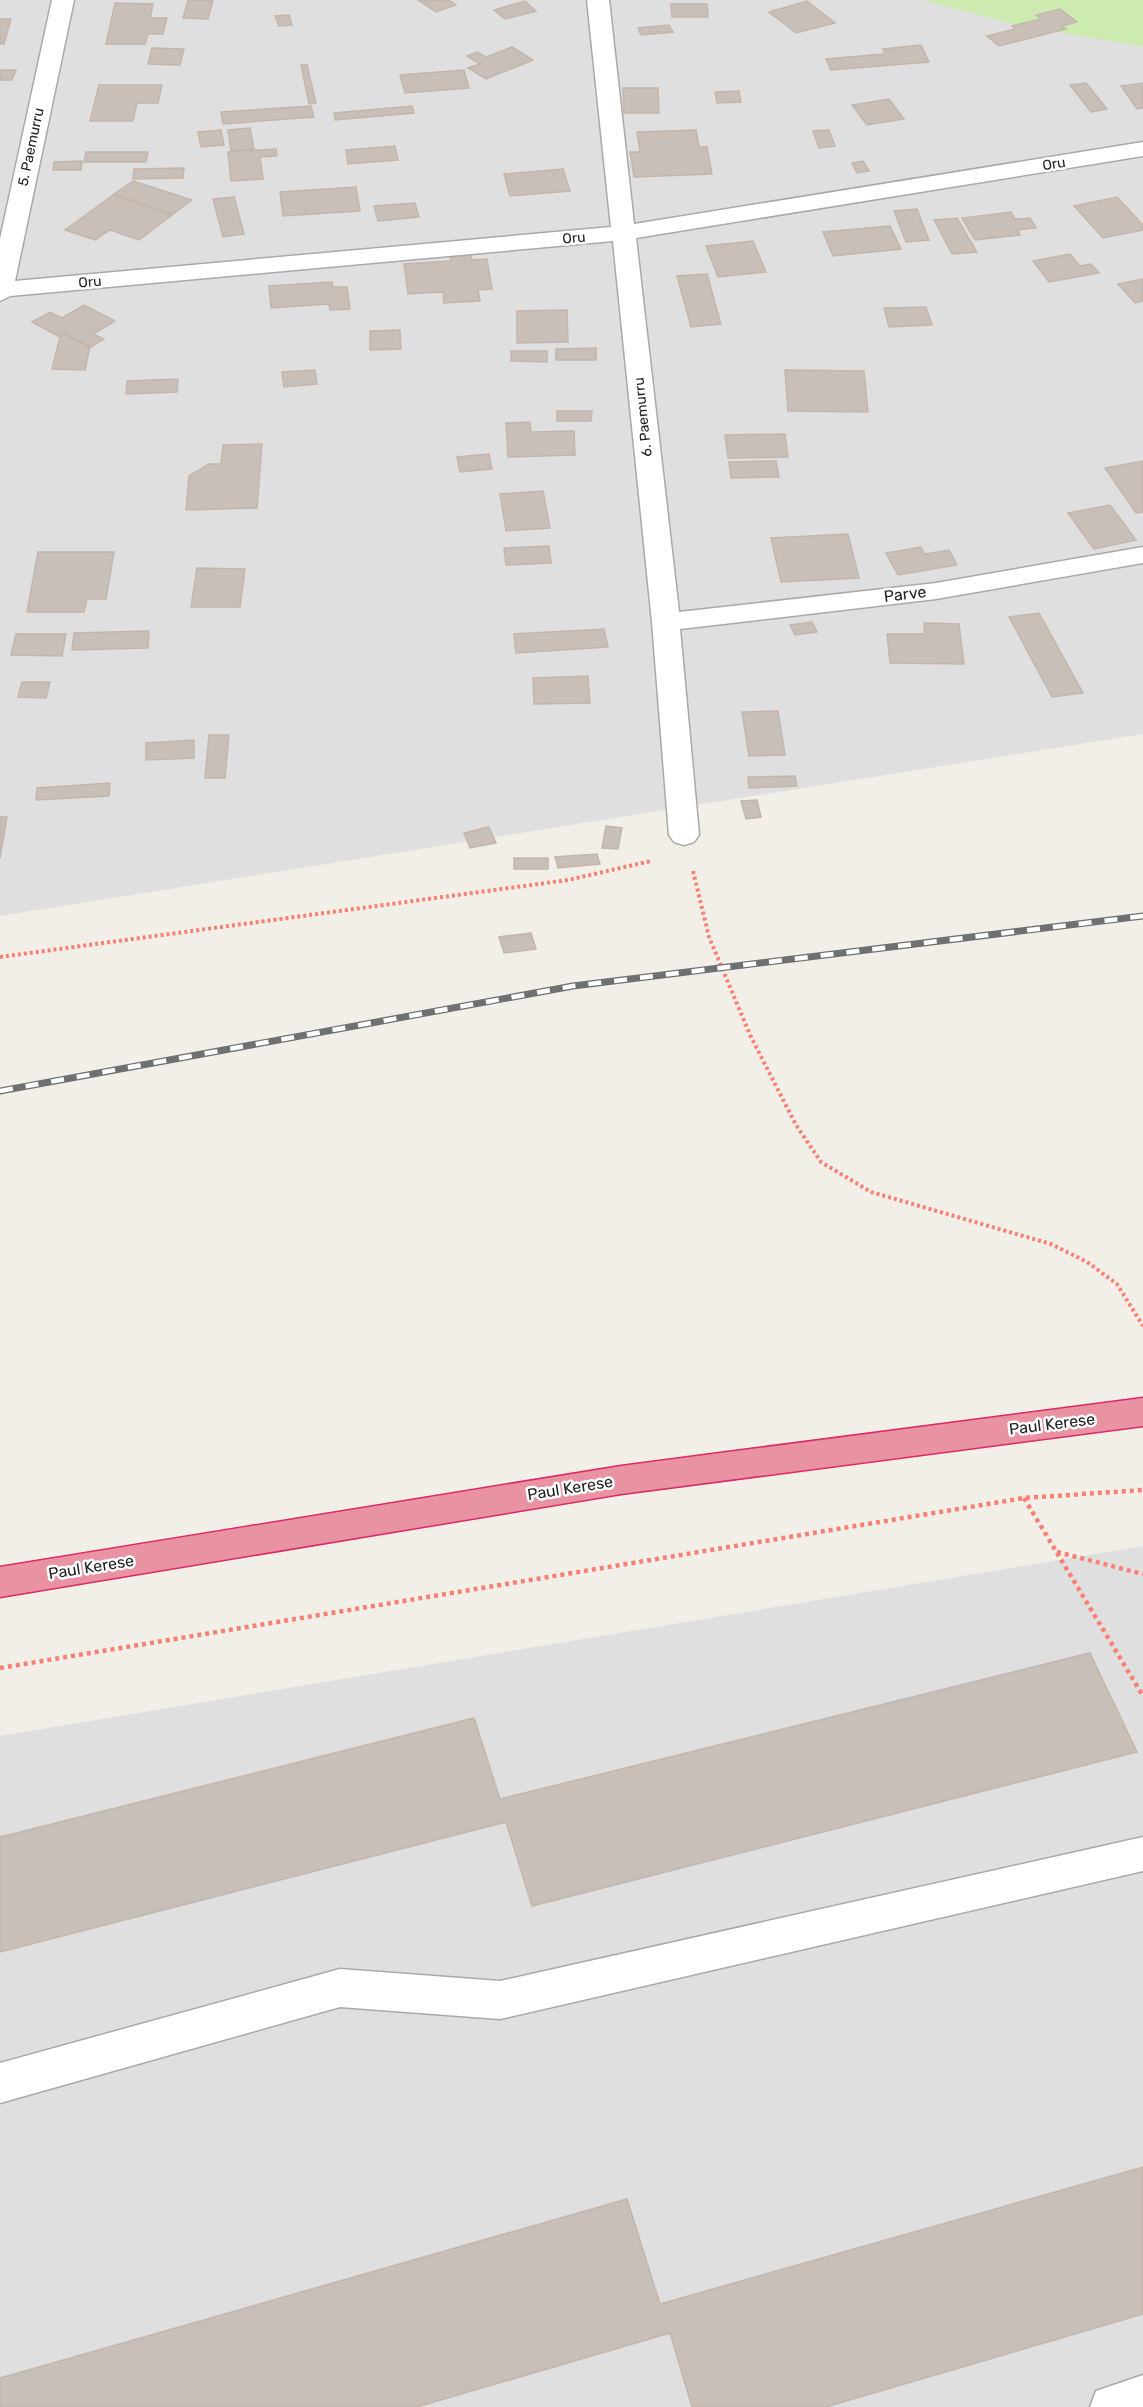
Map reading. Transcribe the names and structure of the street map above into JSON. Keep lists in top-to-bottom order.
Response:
{
  "streets": {
    "highway": ["Paul Kerese"],
    "street": [
      "5. Paemurru",
      "Oru",
      "6. Paemurru",
      "Parve"
    ]
  },
  "crossings": [
    ["5. Paemurru", "Oru"],
    ["Oru", "6. Paemurru"],
    ["6. Paemurru", "Parve"]
  ]
}
